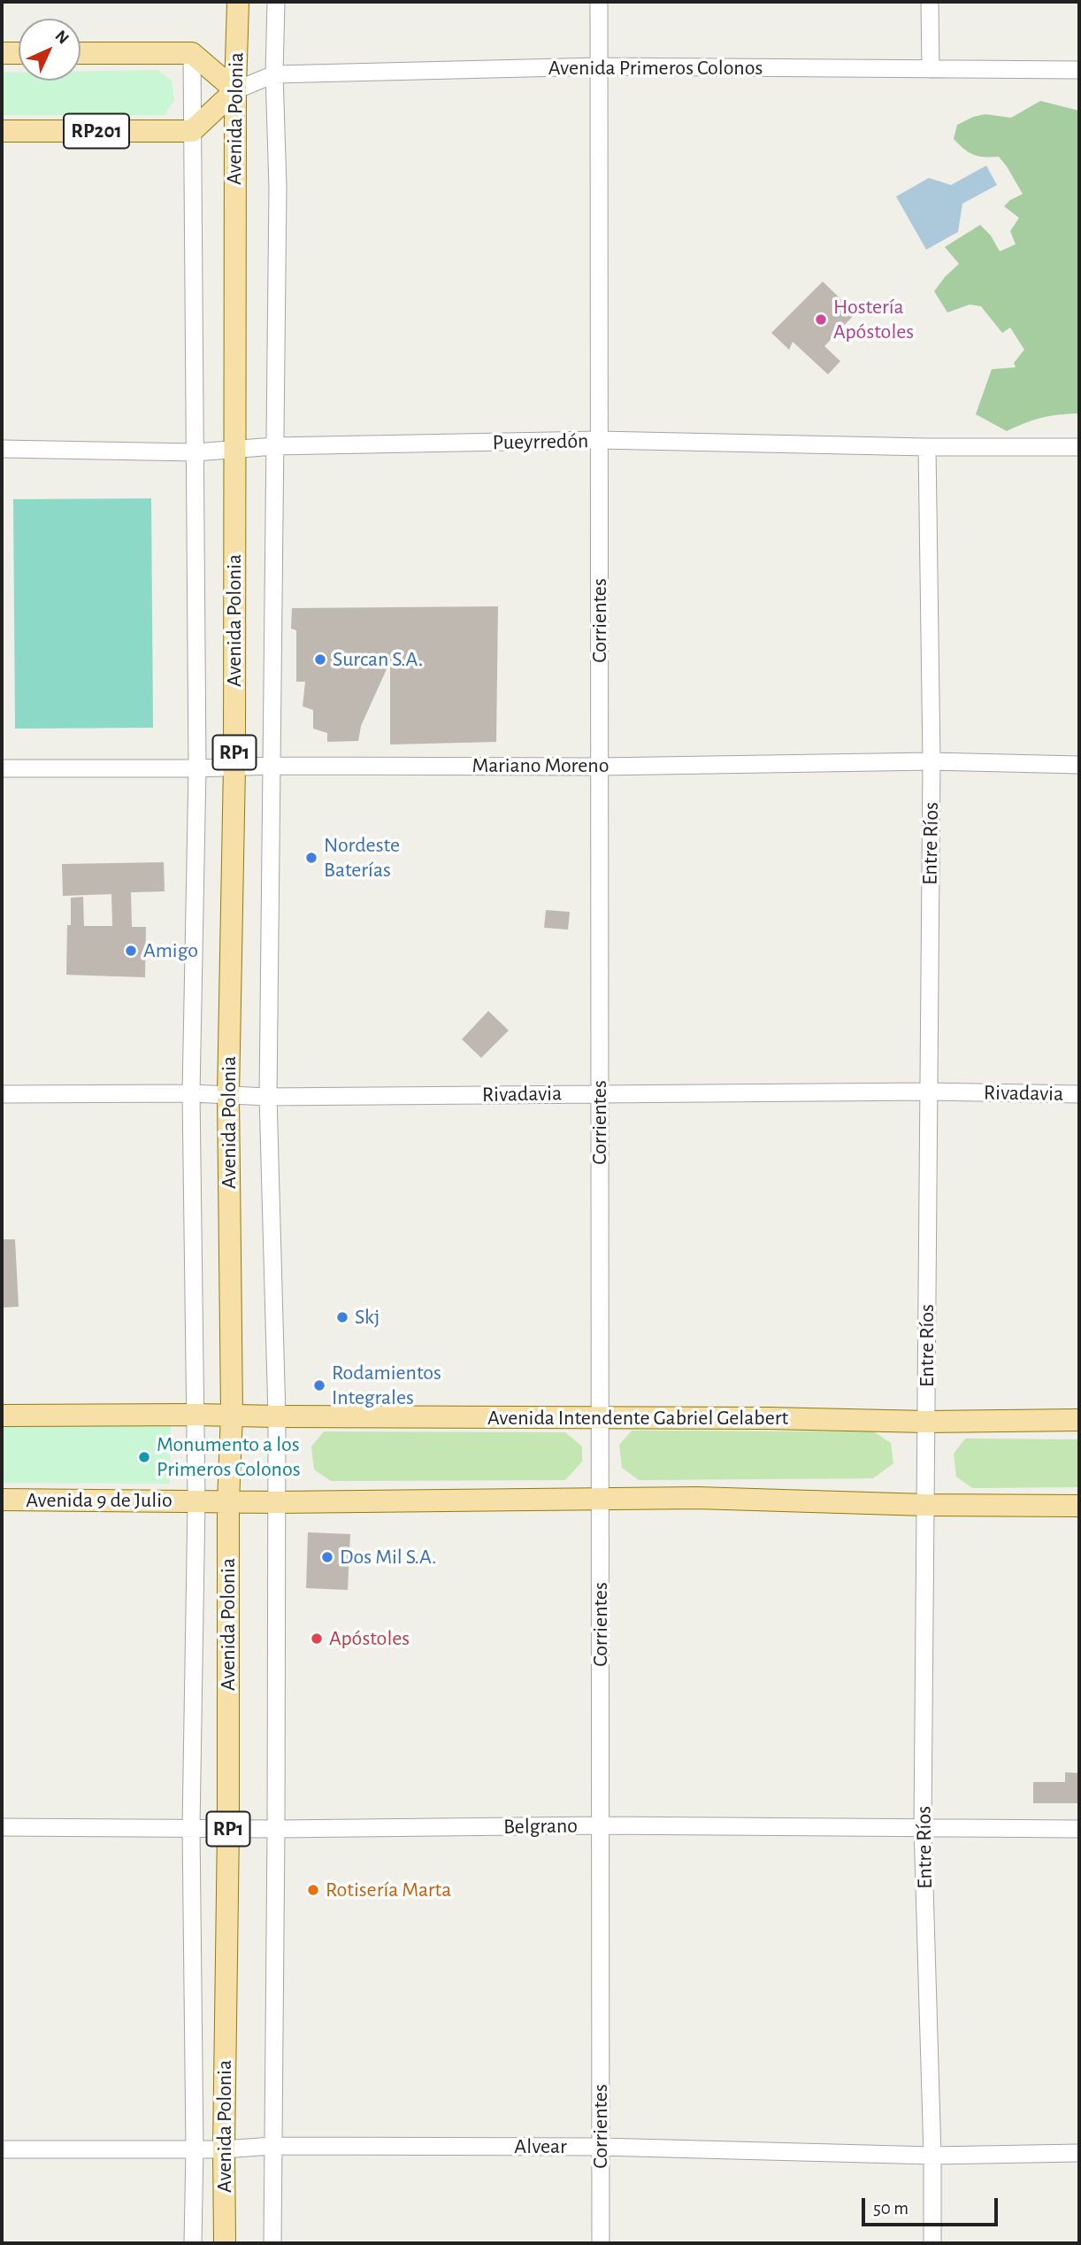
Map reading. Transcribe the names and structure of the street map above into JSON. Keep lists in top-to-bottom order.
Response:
{
  "streets": {
    "main road": [
      "Avenida Polonia",
      "RP201",
      "RP1",
      "Avenida Intendente Gabriel Gelabert",
      "Avenida 9 de Julio"
    ],
    "street": [
      "Avenida Primeros Colonos",
      "Pueyrredón",
      "Corrientes",
      "Mariano Moreno",
      "Entre Ríos",
      "Rivadavia",
      "Belgrano",
      "Alvear"
    ]
  },
  "crossings": [
    ["Avenida Primeros Colonos", "Avenida Polonia"],
    ["Avenida Primeros Colonos", "Corrientes"],
    ["Avenida Polonia", "RP201"],
    ["Avenida Polonia", "Pueyrredón"],
    ["Avenida Polonia", "Mariano Moreno"],
    ["Avenida Polonia", "Rivadavia"],
    ["Avenida Polonia", "Avenida Intendente Gabriel Gelabert"],
    ["Avenida Polonia", "Avenida 9 de Julio"],
    ["Avenida Polonia", "Belgrano"],
    ["Avenida Polonia", "Alvear"],
    ["Pueyrredón", "Corrientes"],
    ["Pueyrredón", "Entre Ríos"],
    ["Corrientes", "Mariano Moreno"],
    ["Corrientes", "Rivadavia"],
    ["Corrientes", "Avenida Intendente Gabriel Gelabert"],
    ["Corrientes", "Belgrano"],
    ["Corrientes", "Alvear"],
    ["Mariano Moreno", "Entre Ríos"],
    ["Entre Ríos", "Rivadavia"],
    ["Entre Ríos", "Avenida Intendente Gabriel Gelabert"],
    ["Entre Ríos", "Belgrano"],
    ["Entre Ríos", "Alvear"]
  ],
  "places": [
    "Hostería Apóstoles",
    "Surcan S.A.",
    "Nordeste Baterías",
    "Amigo",
    "Skj",
    "Rodamientos Integrales",
    "Monumento a los Primeros Colonos",
    "Dos Mil S.A.",
    "Apóstoles",
    "Rotisería Marta"
  ],
  "scale_bar": "50 m",
  "north": "top right"
}
